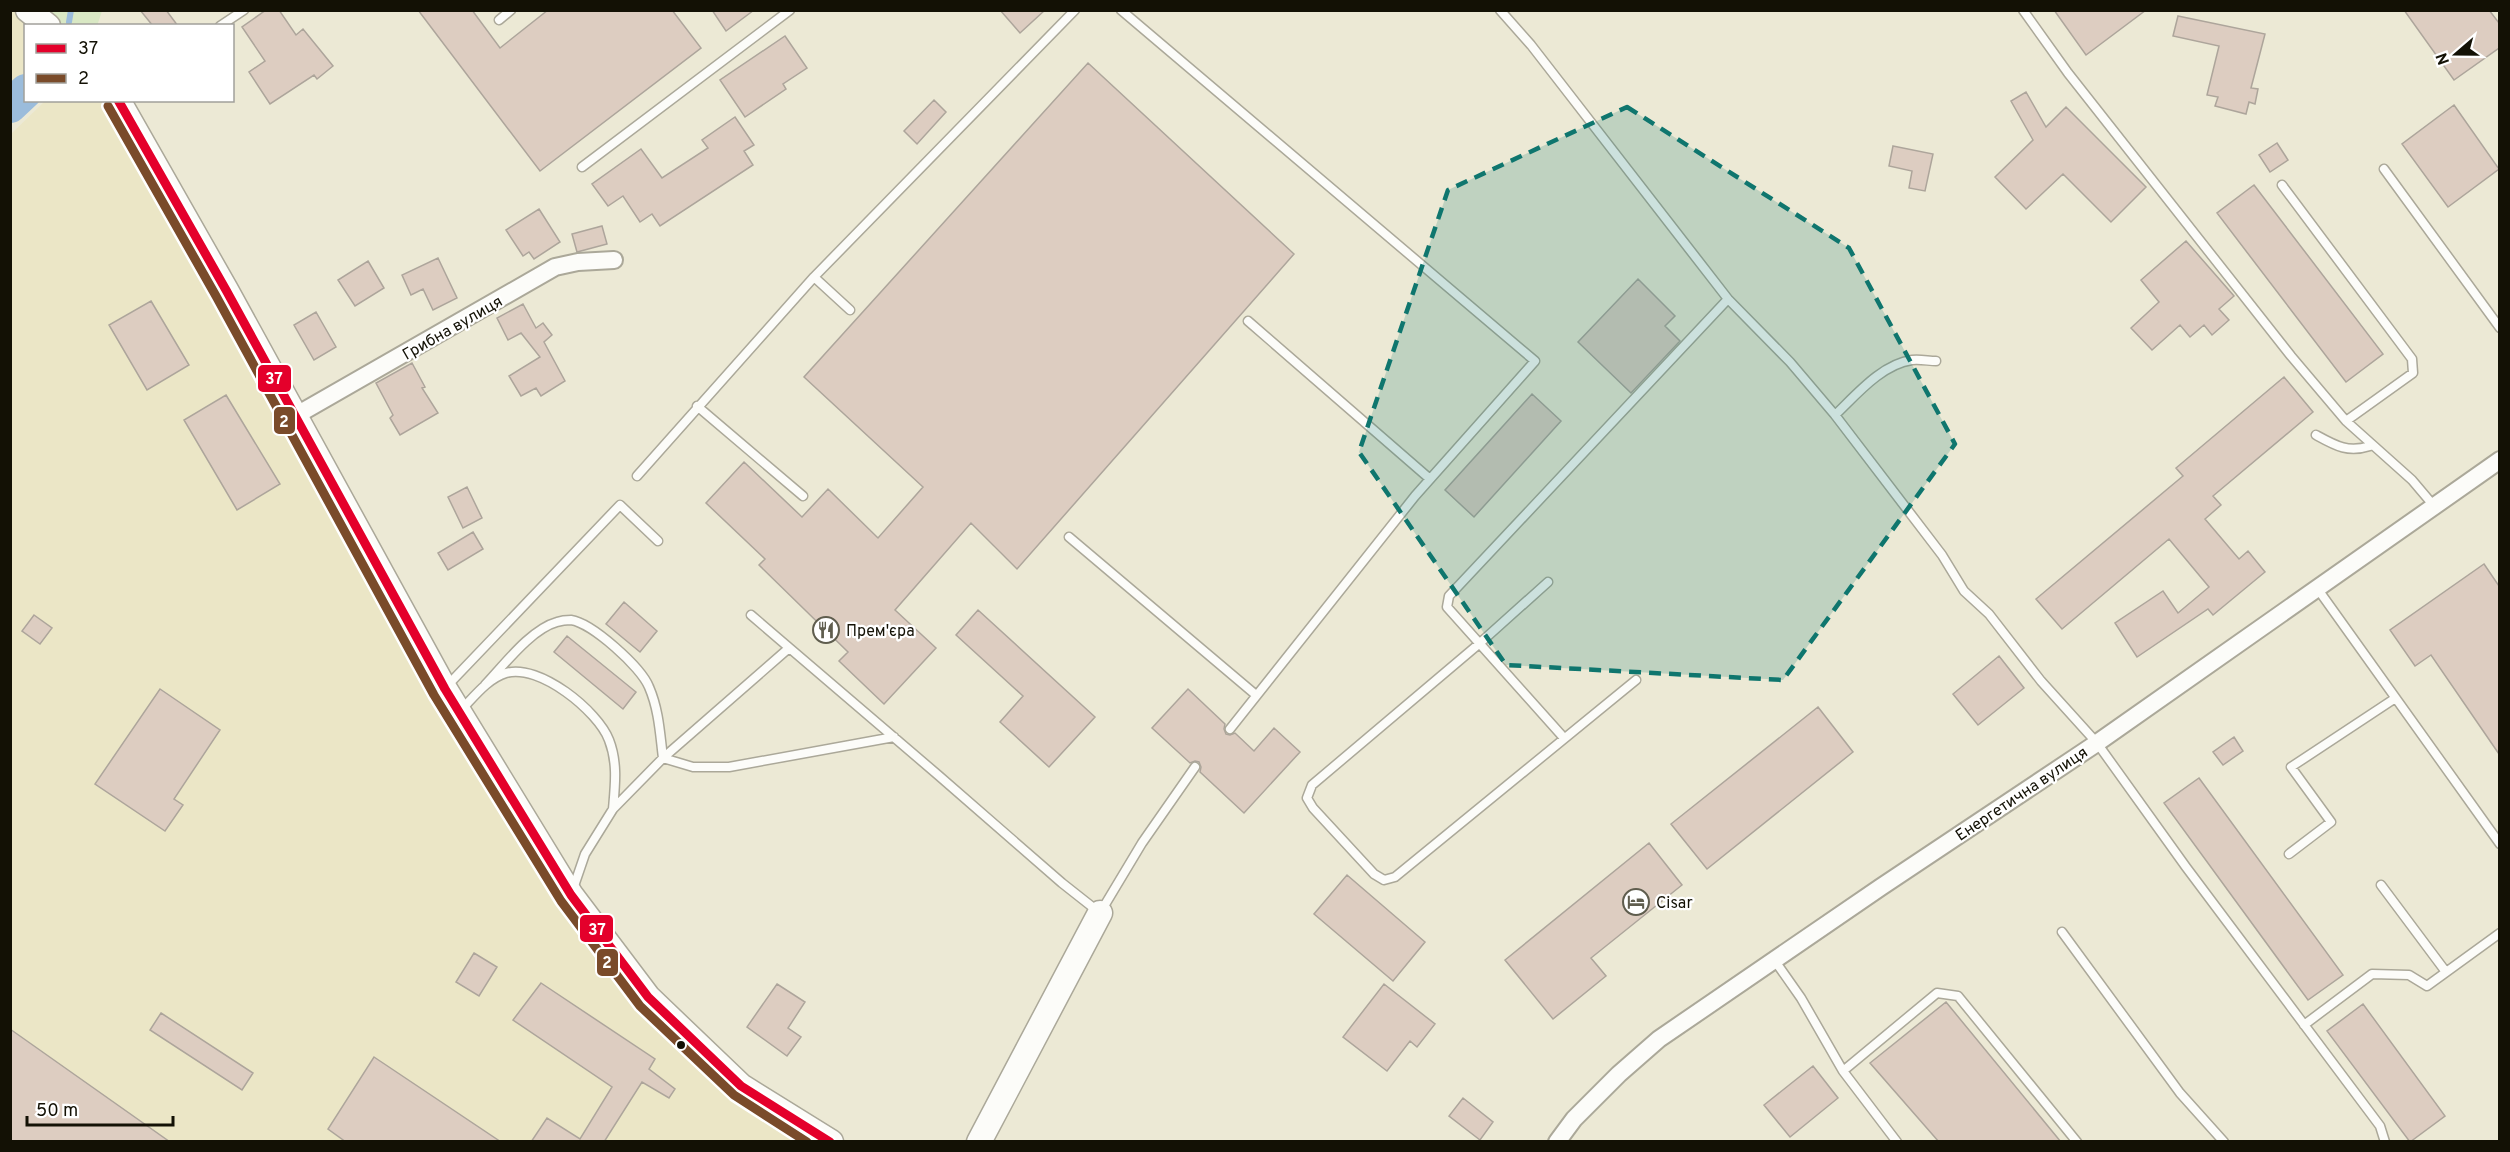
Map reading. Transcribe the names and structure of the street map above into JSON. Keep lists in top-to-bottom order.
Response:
{
  "streets": {
    "street": ["Грибна вулиця", "Енергетична вулиця"]
  },
  "places": {
    "restaurant": ["Прем'єра"],
    "hotel": ["Cisar"]
  },
  "lines": ["transit line 37", "transit line 2"],
  "legend": ["37", "2"],
  "scale_bar": "50 m",
  "north": "left"
}
